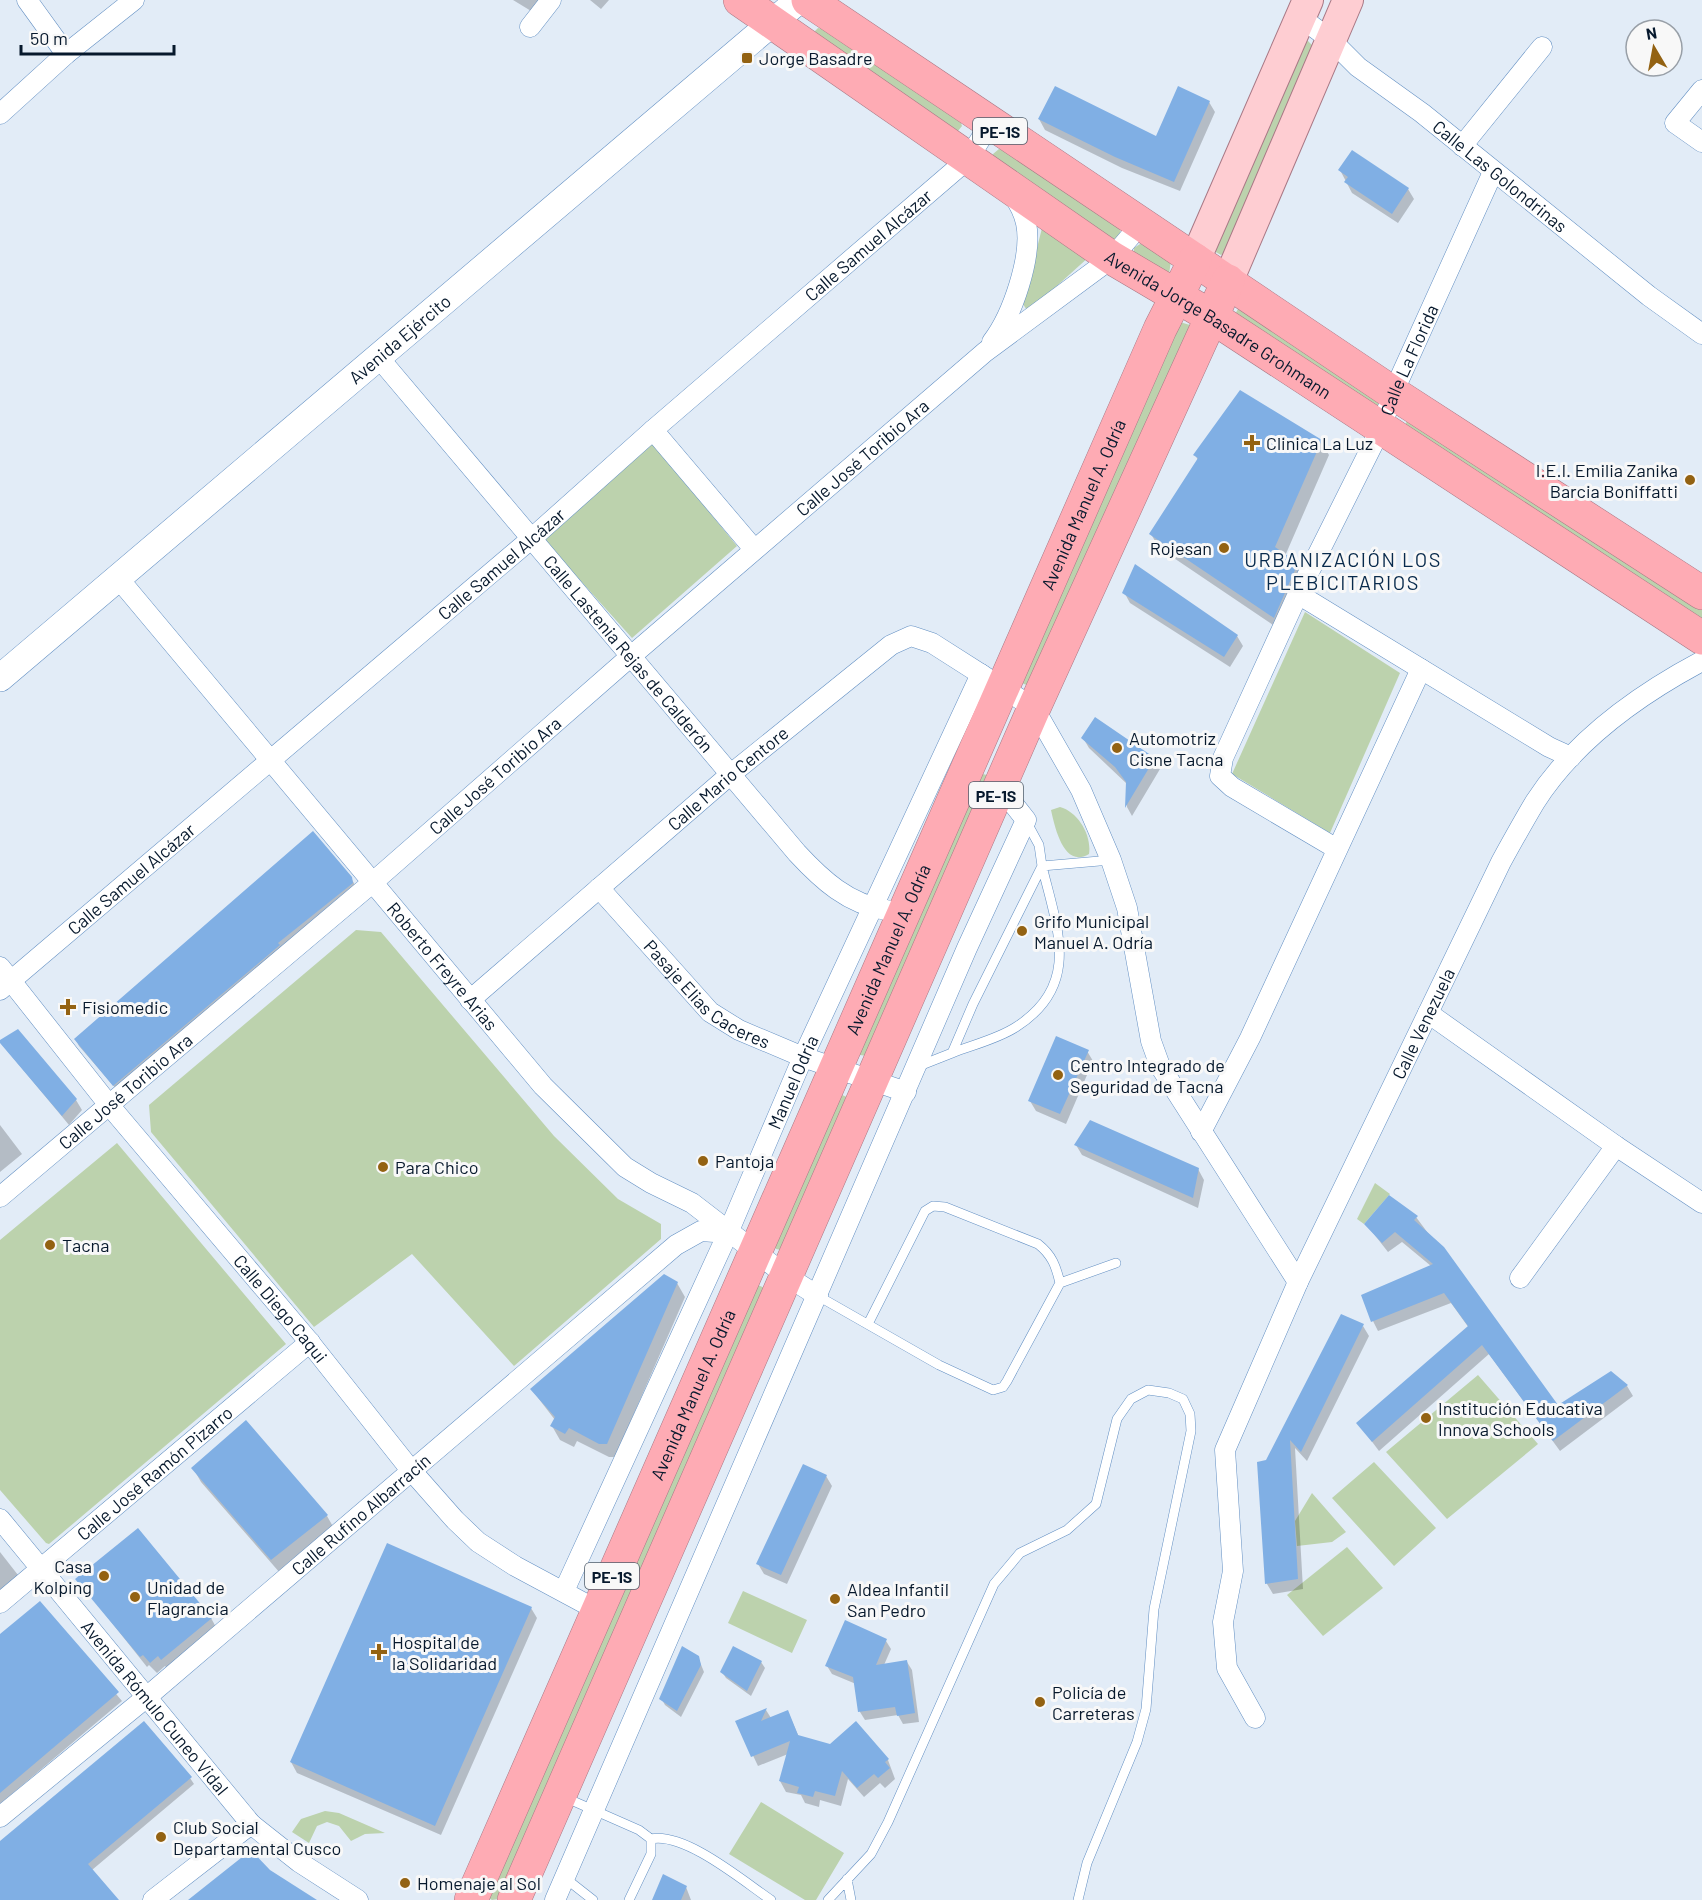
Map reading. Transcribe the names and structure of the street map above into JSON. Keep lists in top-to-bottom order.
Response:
{
  "streets": {
    "highway": ["PE-1S", "Avenida Jorge Basadre Grohmann", "Avenida Manuel A. Odría"],
    "main road": ["Avenida Ejército"],
    "street": [
      "Calle Las Golondrinas",
      "Calle Samuel Alcázar",
      "Calle La Florida",
      "Calle José Toribio Ara",
      "Calle Lastenia Rejas de Calderón",
      "Calle Mario Centore",
      "Roberto Freyre Arias",
      "Pasaje Elias Caceres",
      "Calle Venezuela",
      "Manuel Odria",
      "Calle Diego Caqui",
      "Calle José Ramón Pizarro",
      "Calle Rufino Albarracín",
      "Avenida Rómulo Cuneo Vidal"
    ]
  },
  "crossings": [
    ["PE-1S", "Avenida Jorge Basadre Grohmann"],
    ["PE-1S", "Roberto Freyre Arias"],
    ["PE-1S", "Pasaje Elias Caceres"],
    ["Calle Las Golondrinas", "Calle La Florida"],
    ["Calle Las Golondrinas", "Avenida Manuel A. Odría"],
    ["Calle Samuel Alcázar", "Avenida Jorge Basadre Grohmann"],
    ["Calle Samuel Alcázar", "Calle Lastenia Rejas de Calderón"],
    ["Calle Samuel Alcázar", "Roberto Freyre Arias"],
    ["Calle Samuel Alcázar", "Calle Diego Caqui"],
    ["Avenida Jorge Basadre Grohmann", "Avenida Ejército"],
    ["Avenida Jorge Basadre Grohmann", "Calle La Florida"],
    ["Avenida Jorge Basadre Grohmann", "Calle José Toribio Ara"],
    ["Avenida Jorge Basadre Grohmann", "Avenida Manuel A. Odría"],
    ["Avenida Ejército", "Calle Lastenia Rejas de Calderón"],
    ["Avenida Ejército", "Roberto Freyre Arias"],
    ["Calle José Toribio Ara", "Calle Lastenia Rejas de Calderón"],
    ["Calle José Toribio Ara", "Roberto Freyre Arias"],
    ["Calle José Toribio Ara", "Calle Diego Caqui"],
    ["Avenida Manuel A. Odría", "Calle Lastenia Rejas de Calderón"],
    ["Avenida Manuel A. Odría", "Calle Mario Centore"],
    ["Avenida Manuel A. Odría", "Roberto Freyre Arias"],
    ["Avenida Manuel A. Odría", "Pasaje Elias Caceres"],
    ["Avenida Manuel A. Odría", "Manuel Odria"],
    ["Avenida Manuel A. Odría", "Calle Diego Caqui"],
    ["Calle Lastenia Rejas de Calderón", "Calle Mario Centore"],
    ["Calle Lastenia Rejas de Calderón", "Manuel Odria"],
    ["Calle Mario Centore", "Roberto Freyre Arias"],
    ["Calle Mario Centore", "Pasaje Elias Caceres"],
    ["Roberto Freyre Arias", "Manuel Odria"],
    ["Roberto Freyre Arias", "Calle Rufino Albarracín"],
    ["Pasaje Elias Caceres", "Manuel Odria"],
    ["Manuel Odria", "Calle Diego Caqui"],
    ["Manuel Odria", "Calle Rufino Albarracín"],
    ["Calle Diego Caqui", "Calle José Ramón Pizarro"],
    ["Calle Diego Caqui", "Calle Rufino Albarracín"],
    ["Calle José Ramón Pizarro", "Avenida Rómulo Cuneo Vidal"],
    ["Calle Rufino Albarracín", "Avenida Rómulo Cuneo Vidal"]
  ],
  "districts": ["URBANIZACIÓN LOS PLEBICITARIOS"],
  "places": {
    "transit": ["Jorge Basadre"],
    "health": ["Clinica La Luz", "Fisiomedic", "Hospital de la Solidaridad"],
    "other": [
      "I.E.I. Emilia Zanika Barcia Boniffatti",
      "Rojesan",
      "Automotriz Cisne Tacna",
      "Grifo Municipal Manuel A. Odría",
      "Centro Integrado de Seguridad de Tacna",
      "Pantoja",
      "Para Chico",
      "Tacna",
      "Institución Educativa Innova Schools",
      "Casa Kolping",
      "Unidad de Flagrancia",
      "Aldea Infantil San Pedro",
      "Policía de Carreteras",
      "Club Social Departamental Cusco",
      "Homenaje al Sol"
    ]
  },
  "scale_bar": "50 m",
  "north": "top"
}
